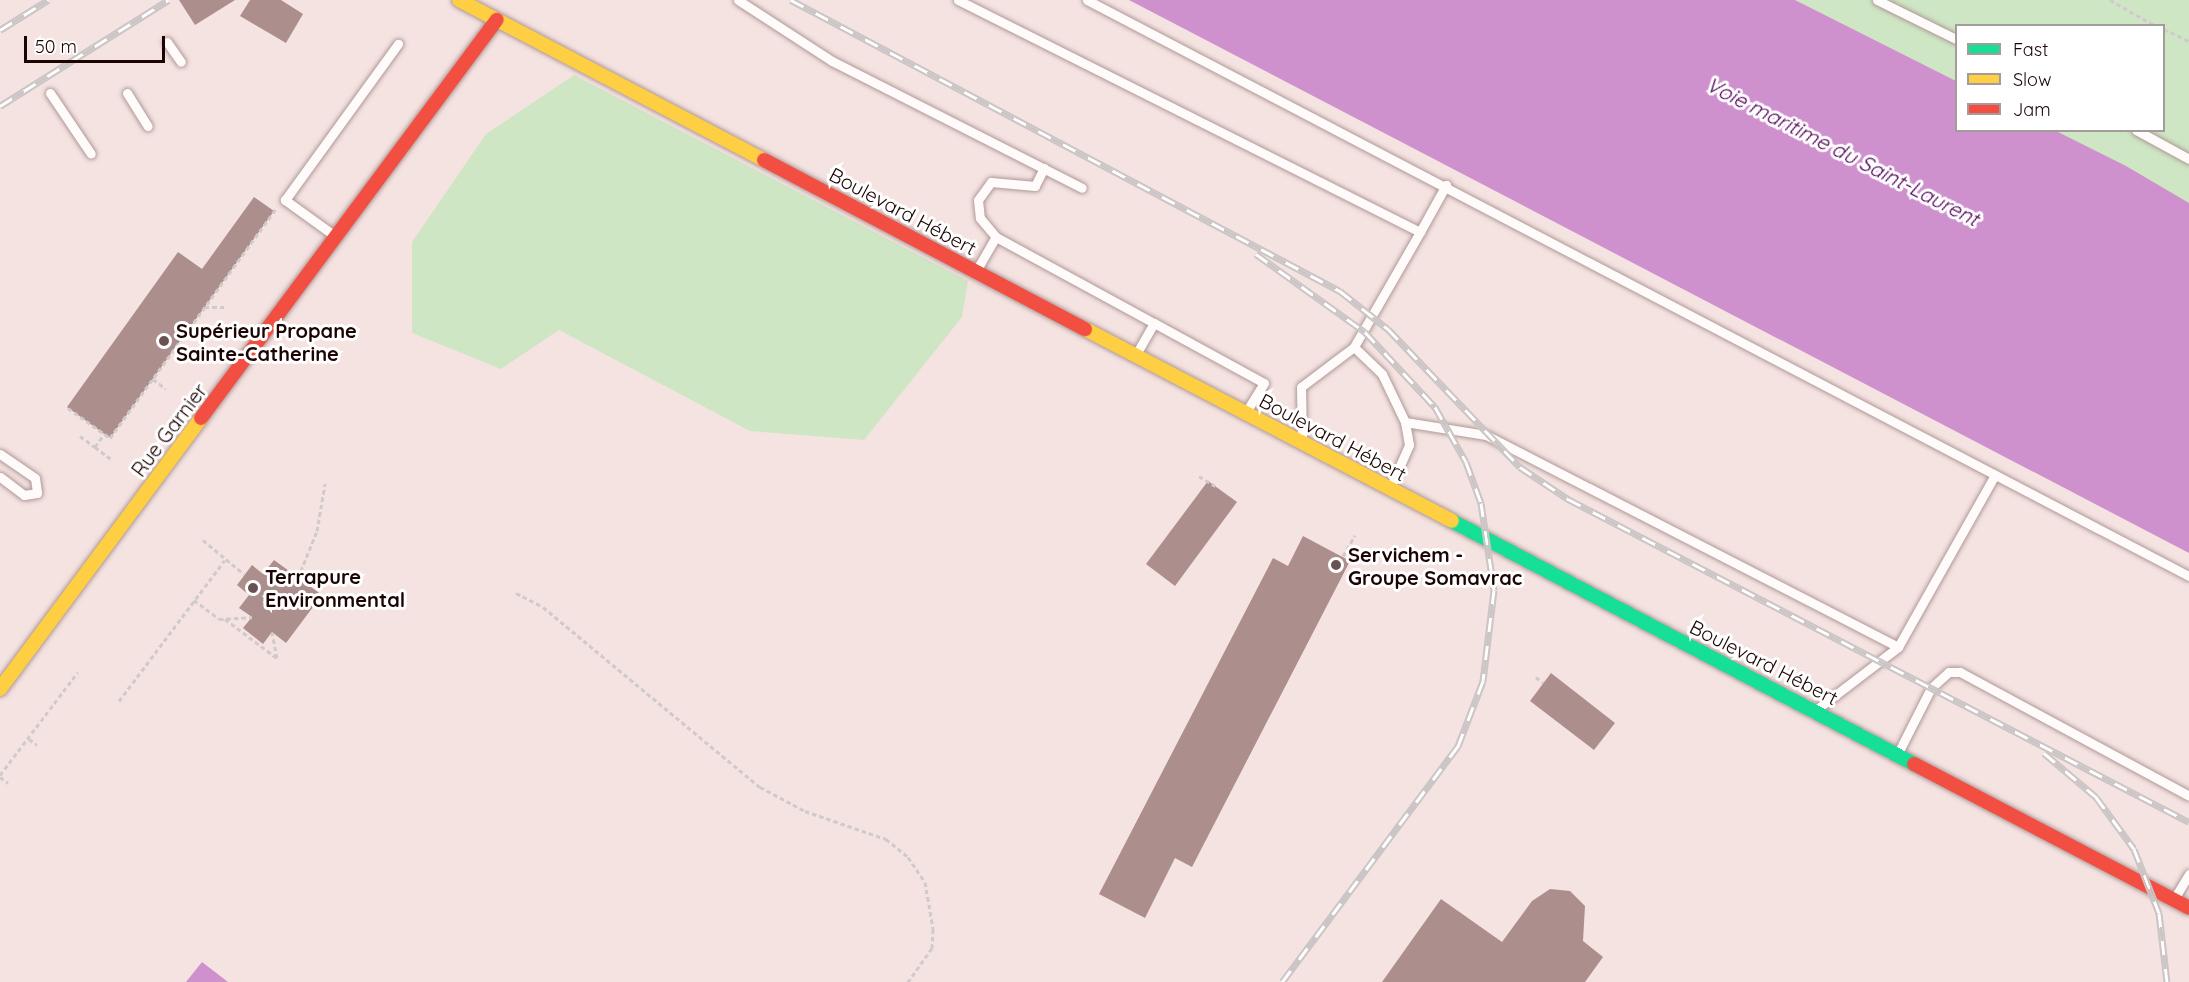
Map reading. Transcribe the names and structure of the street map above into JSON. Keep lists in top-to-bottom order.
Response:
{
  "streets": {
    "street": ["Boulevard Hébert", "Rue Garnier"]
  },
  "crossings": [
    ["Boulevard Hébert", "Rue Garnier"]
  ],
  "water": ["Voie maritime du Saint-Laurent"],
  "places": ["Supérieur Propane Sainte-Catherine", "Servichem - Groupe Somavrac", "Terrapure Environmental"],
  "legend": ["Fast", "Slow", "Jam"],
  "scale_bar": "50 m"
}
